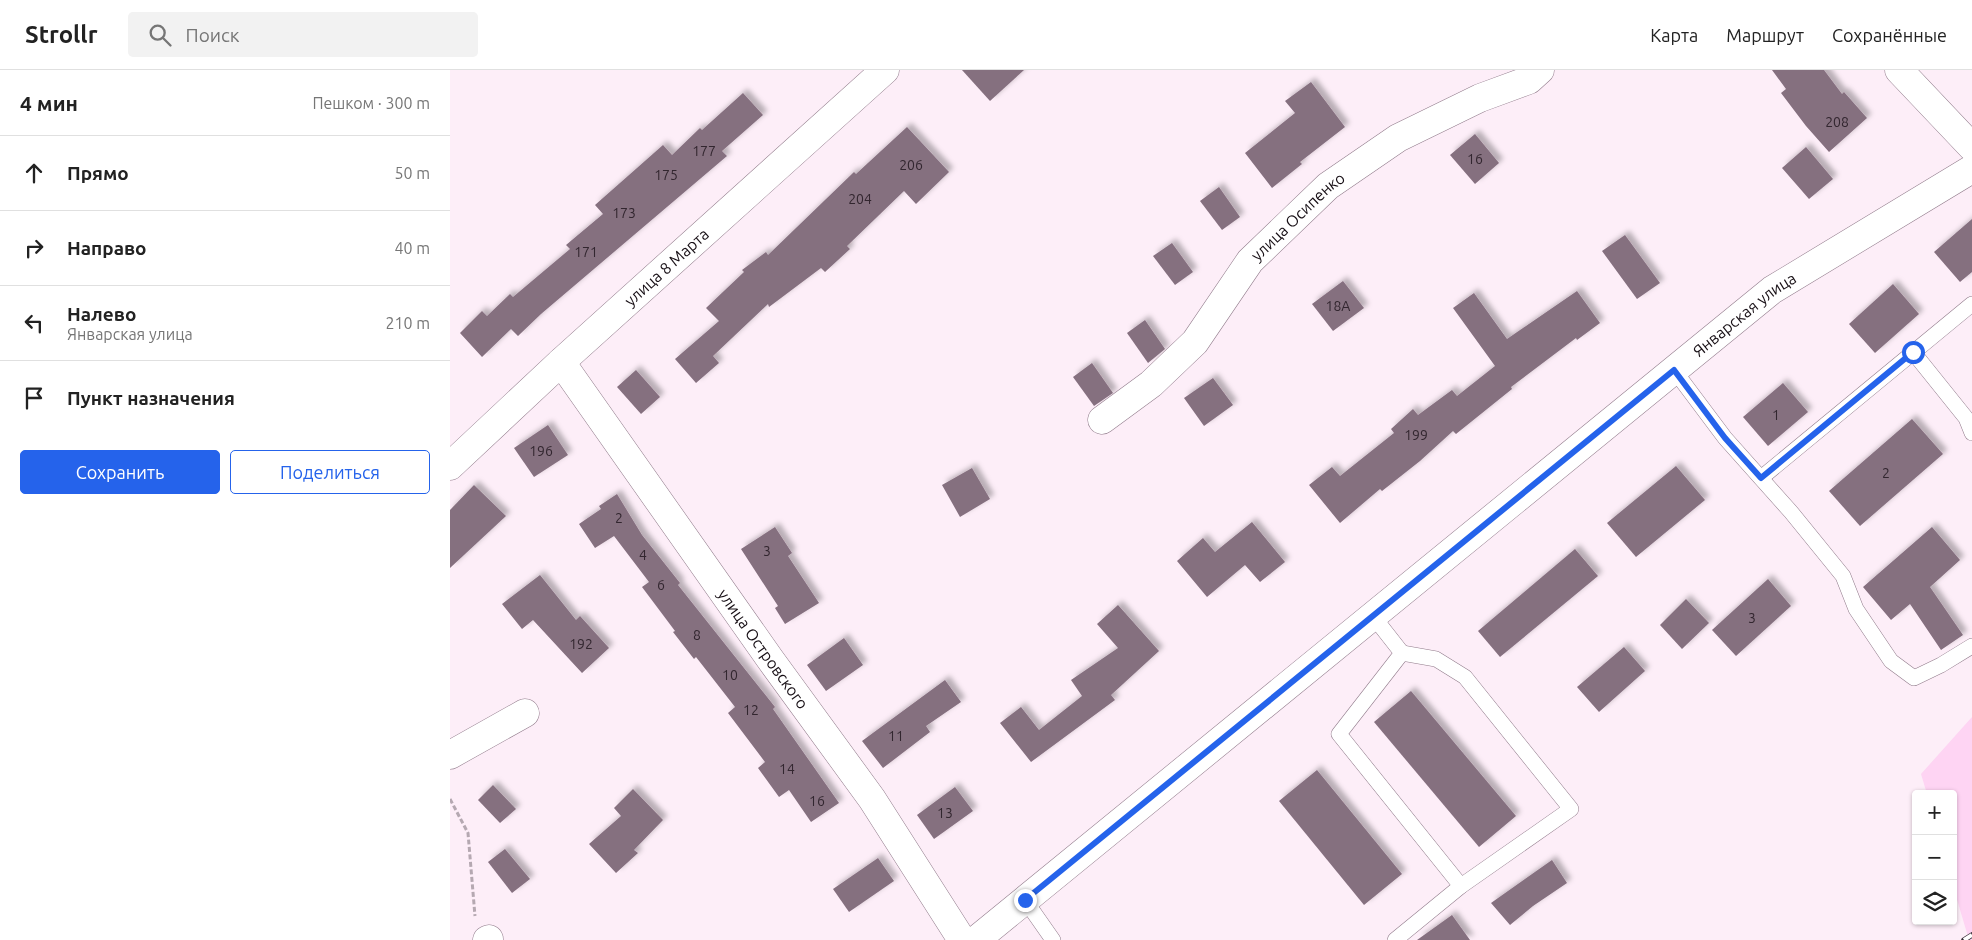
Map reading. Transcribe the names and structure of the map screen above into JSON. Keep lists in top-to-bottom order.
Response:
{
  "streets": {
    "street": [
      "улица Осипенко",
      "улица 8 Марта",
      "Январская улица",
      "улица Островского"
    ]
  },
  "crossings": [
    ["улица 8 Марта", "улица Островского"]
  ],
  "house_numbers": [
    "208",
    "177",
    "16",
    "206",
    "175",
    "204",
    "173",
    "171",
    "18А",
    "1",
    "199",
    "196",
    "2",
    "2",
    "3",
    "4",
    "6",
    "3",
    "8",
    "192",
    "10",
    "12",
    "11",
    "14",
    "16",
    "13"
  ],
  "page": {
    "header": "Strollr",
    "search": "Поиск",
    "nav": ["Карта", "Маршрут", "Сохранённые"],
    "heading": ["4 мин", "Пешком · 300 m"],
    "list": [
      ["Прямо", "50 m"],
      ["Направо", "40 m"],
      ["Налево", "Январская улица", "210 m"],
      "Пункт назначения"
    ],
    "buttons": ["Сохранить", "Поделиться"],
    "map_buttons": ["+", "−"]
  }
}
